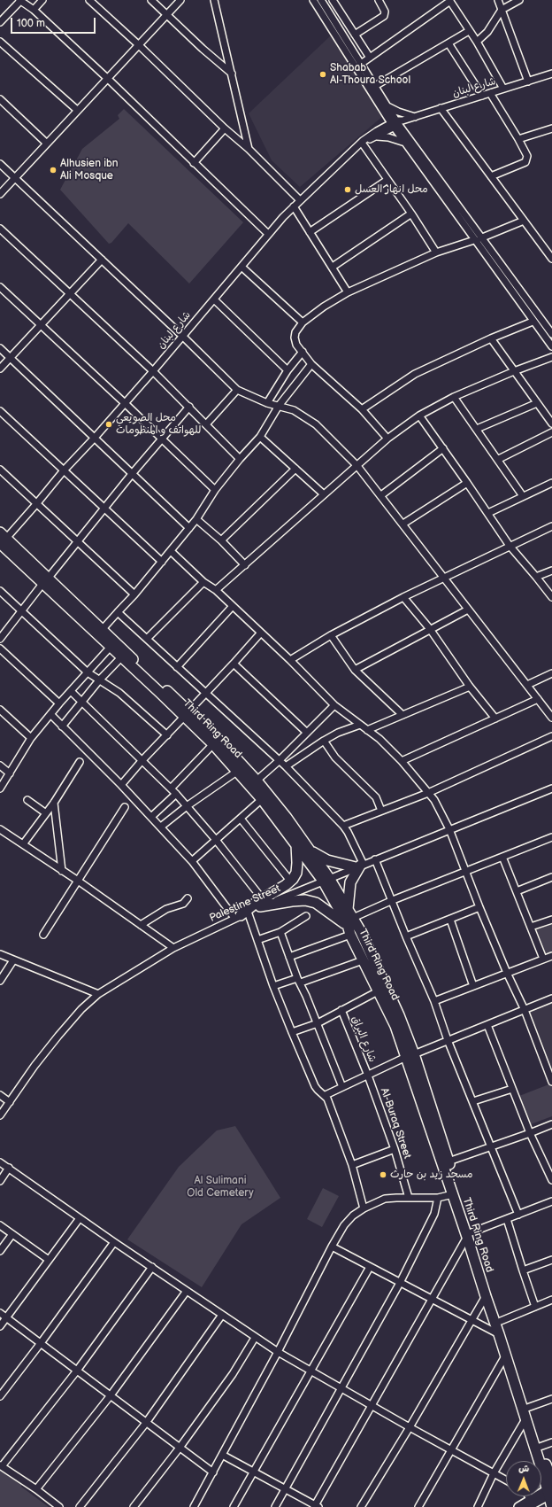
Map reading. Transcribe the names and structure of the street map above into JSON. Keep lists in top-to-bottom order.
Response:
{
  "streets": {
    "highway": ["Third Ring Road"],
    "street": [
      "شارع لبنان",
      "Palestine Street",
      "شارع البراق",
      "Al-Buraq Street"
    ]
  },
  "crossings": [
    ["شارع لبنان", "Third Ring Road"],
    ["Third Ring Road", "Palestine Street"],
    ["شارع البراق", "Al-Buraq Street"]
  ],
  "parks": ["Al Sulimani Old Cemetery"],
  "places": [
    "Shabab Al-Thoura School",
    "Alhusien ibn Ali Mosque",
    "محل انهار العسل",
    "محل الصويعي للهواتف و المنظومات",
    "مسجد زيد بن حارث"
  ],
  "scale_bar": "100 m",
  "north": "top"
}
